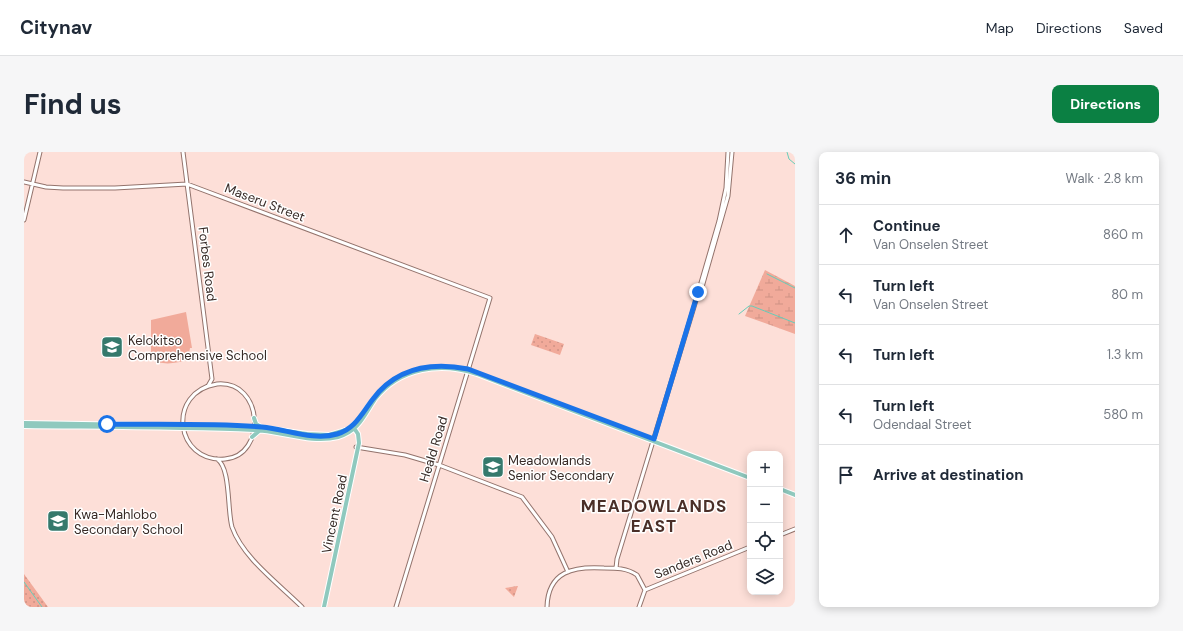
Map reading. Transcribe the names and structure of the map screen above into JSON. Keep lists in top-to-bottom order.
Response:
{
  "streets": {
    "main road": ["Vincent Road"],
    "street": [
      "Maseru Street",
      "Forbes Road",
      "Heald Road",
      "Sanders Road"
    ]
  },
  "crossings": [
    ["Maseru Street", "Forbes Road"],
    ["Maseru Street", "Heald Road"]
  ],
  "districts": ["MEADOWLANDS EAST"],
  "places": {
    "school or university": ["Kelokitso Comprehensive School", "Meadowlands Senior Secondary", "Kwa-Mahlobo Secondary School"]
  },
  "page": {
    "header": "Citynav",
    "nav": ["Map", "Directions", "Saved"],
    "buttons": "Directions",
    "title": "Find us",
    "heading": ["36 min", "Walk · 2.8 km"],
    "list": [
      ["Continue", "Van Onselen Street", "860 m"],
      ["Turn left", "Van Onselen Street", "80 m"],
      ["Turn left", "1.3 km"],
      ["Turn left", "Odendaal Street", "580 m"],
      "Arrive at destination"
    ],
    "map_buttons": ["+", "−"]
  }
}
